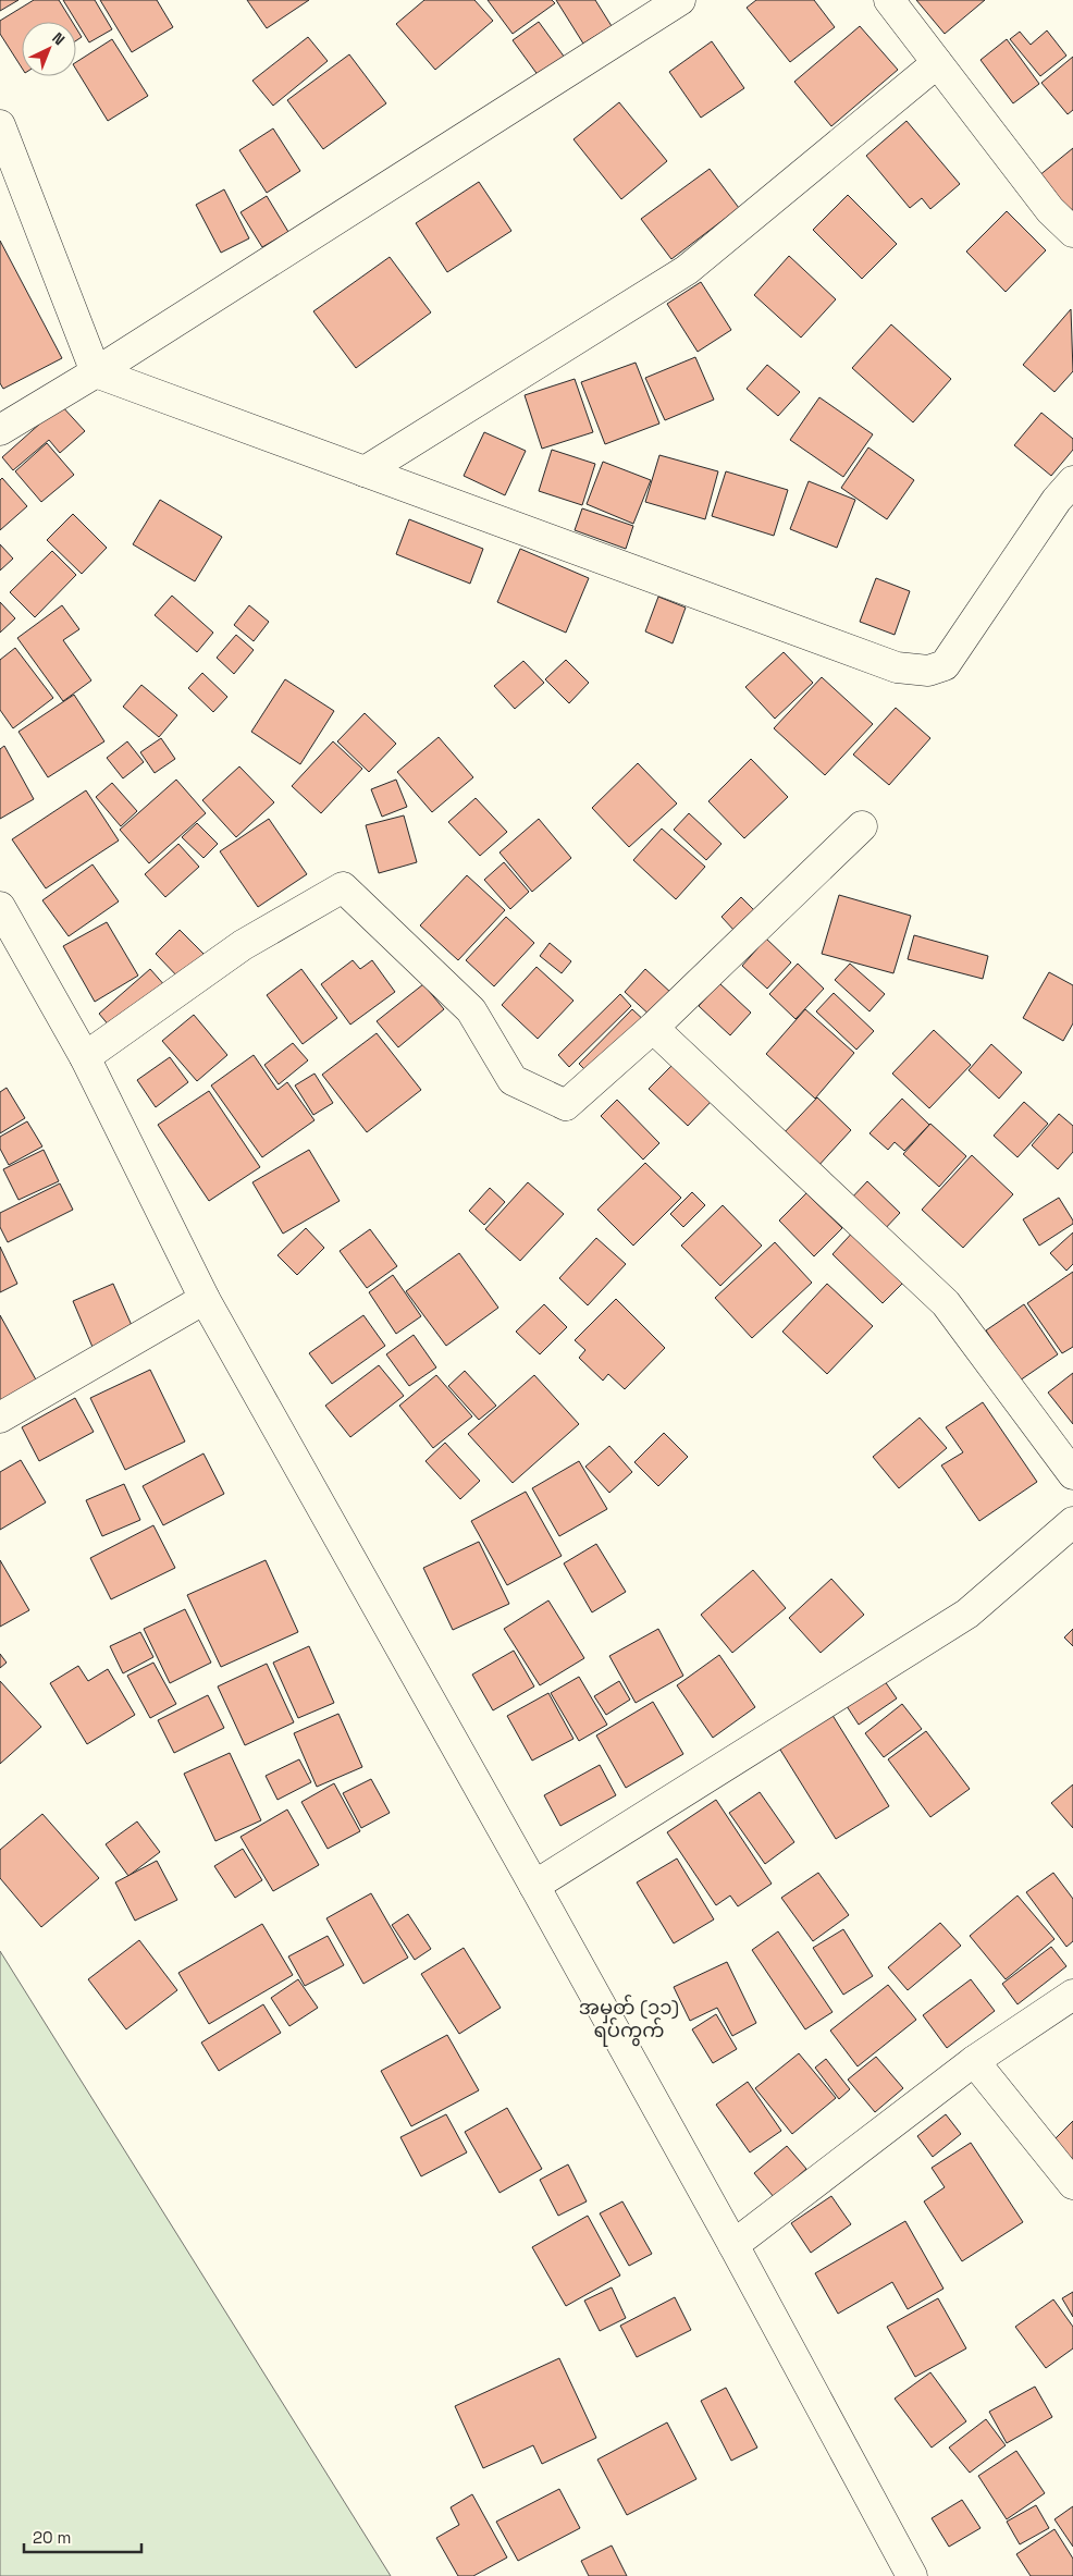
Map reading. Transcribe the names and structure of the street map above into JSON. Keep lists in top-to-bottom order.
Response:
{
  "districts": ["အမှတ် (၁၁) ရပ်ကွက်"],
  "scale_bar": "20 m",
  "north": "top right"
}
